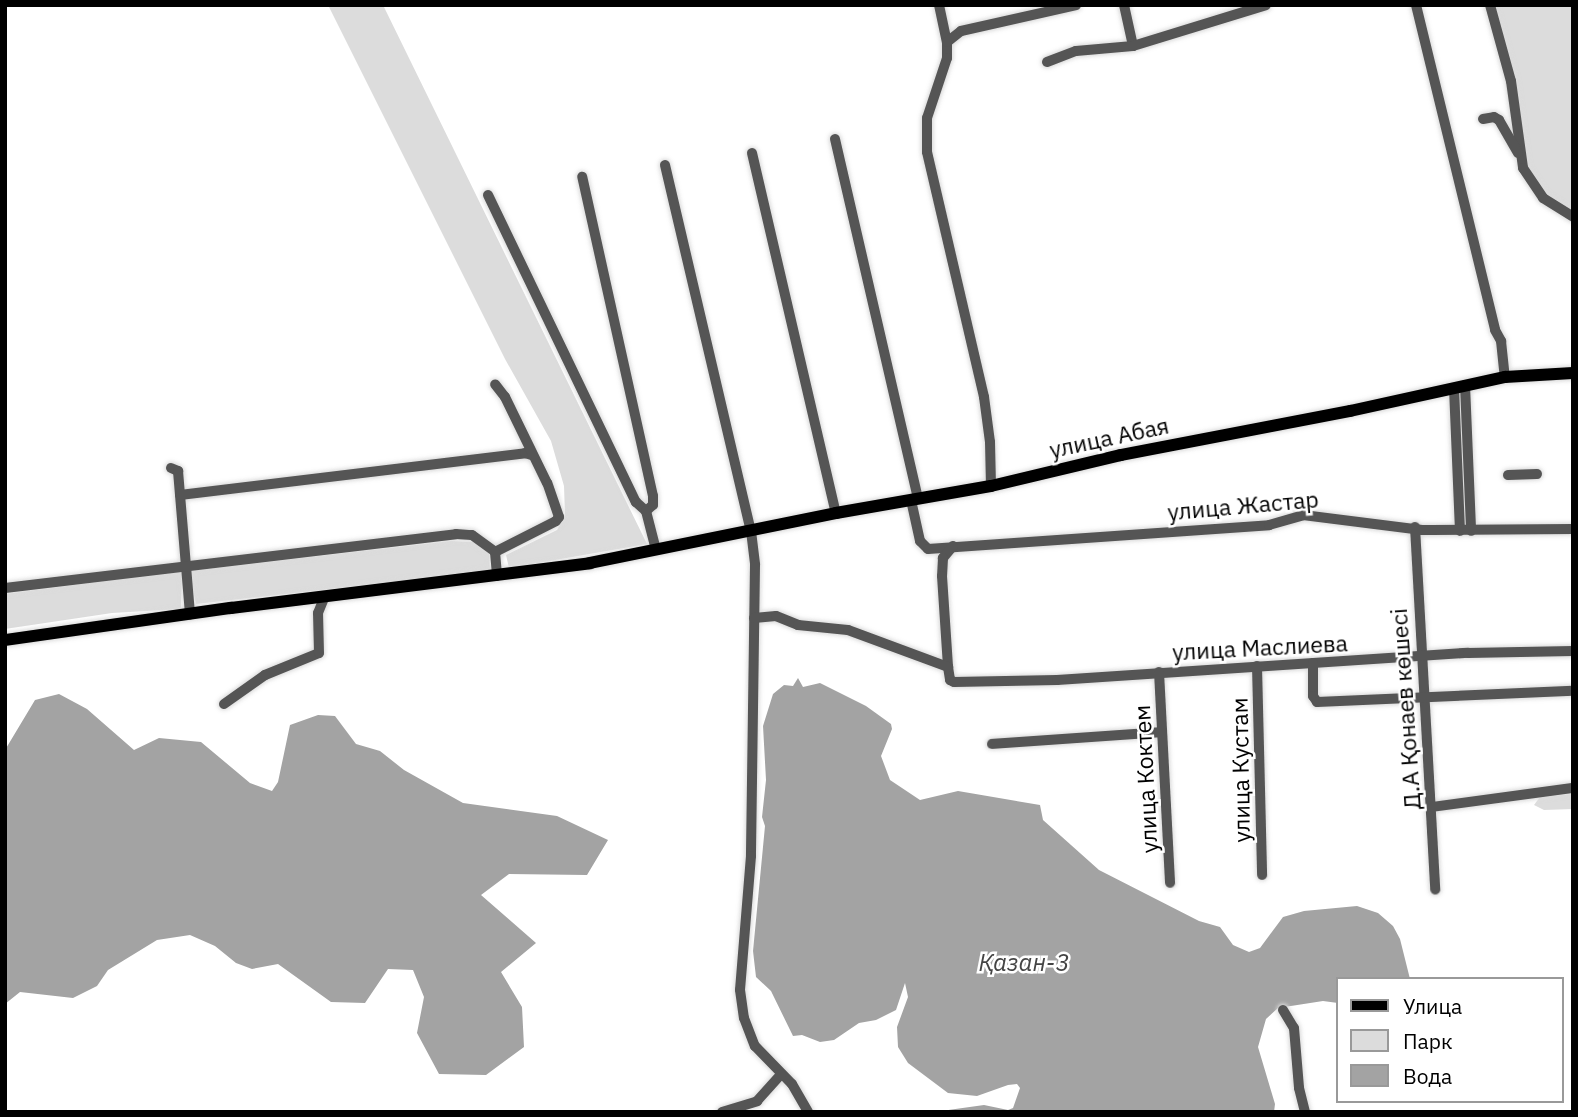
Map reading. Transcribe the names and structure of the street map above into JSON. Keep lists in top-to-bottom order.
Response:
{
  "streets": {
    "main road": ["улица Абая"],
    "street": [
      "улица Жастар",
      "улица Маслиева",
      "Д.А Қонаев көшесі",
      "улица Кустам",
      "улица Коктем"
    ]
  },
  "crossings": [
    ["улица Абая", "улица Жастар"],
    ["улица Жастар", "Д.А Қонаев көшесі"],
    ["улица Маслиева", "Д.А Қонаев көшесі"],
    ["улица Маслиева", "улица Кустам"],
    ["улица Маслиева", "улица Коктем"]
  ],
  "water": ["Қазан-3"],
  "legend": ["Улица", "Парк", "Вода"]
}
